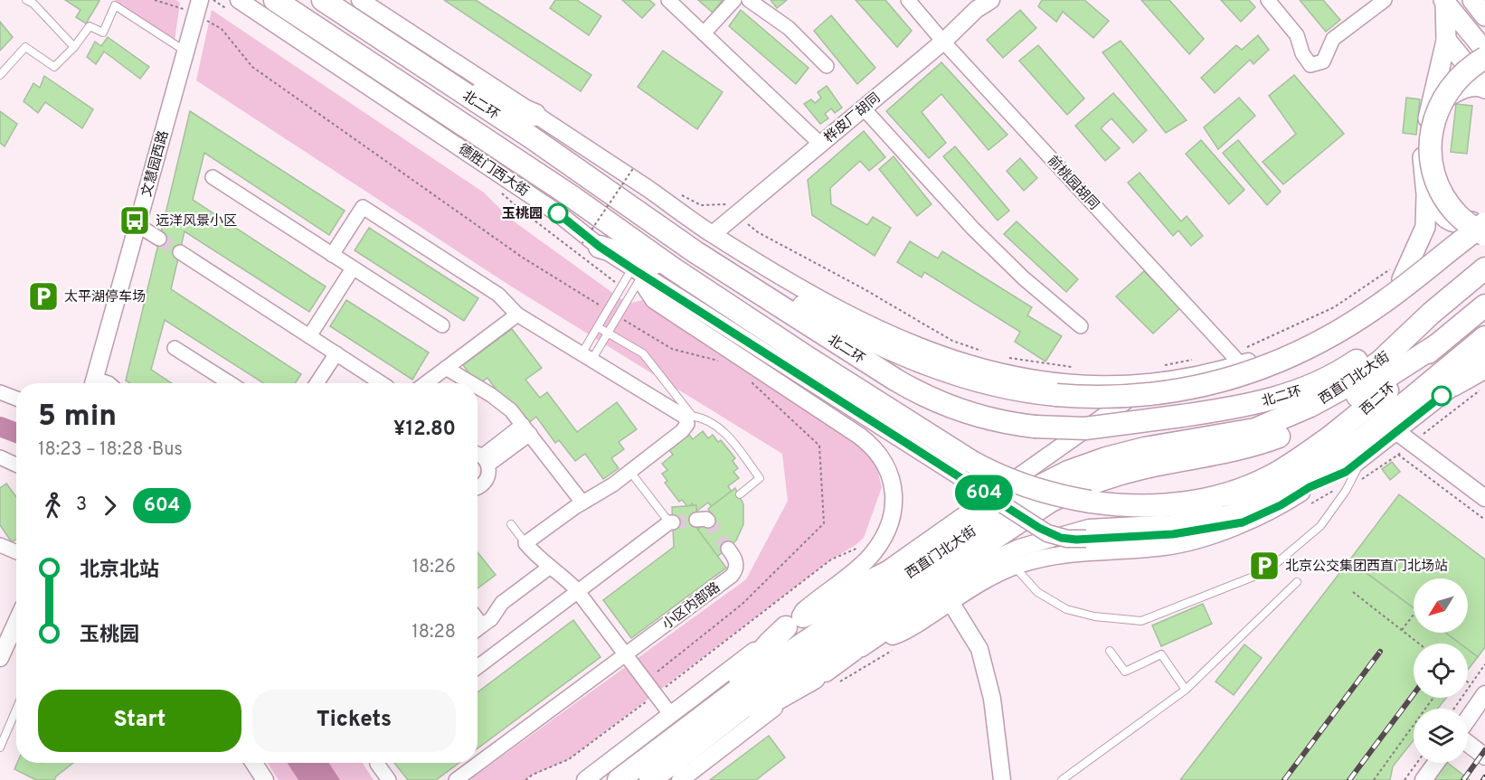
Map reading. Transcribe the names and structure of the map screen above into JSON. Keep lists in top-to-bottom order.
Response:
{
  "streets": {
    "highway": ["北二环", "西直门北大街", "西二环"],
    "street": [
      "桦皮厂胡同",
      "文慧园西路",
      "德胜门西大街",
      "前桃园胡同",
      "小区内部路"
    ]
  },
  "crossings": [
    ["北二环", "德胜门西大街"],
    ["北二环", "西直门北大街"],
    ["北二环", "西二环"],
    ["桦皮厂胡同", "前桃园胡同"],
    ["西直门北大街", "西二环"]
  ],
  "places": {
    "other": ["玉桃园"],
    "bus stop": ["远洋风景小区"],
    "parking": ["太平湖停车场", "北京公交集团西直门北场站"]
  },
  "lines": ["bus line 604"],
  "north": "bottom left",
  "page": {
    "on_map": "604",
    "heading": ["5 min", "18:23 – 18:28 · Bus", "¥12.80"],
    "legs": ["3", "604"],
    "list": [
      {
        "name": "北京北站",
        "value": "18:26"
      },
      {
        "name": "玉桃园",
        "value": "18:28"
      }
    ],
    "buttons": ["Start", "Tickets"]
  }
}
